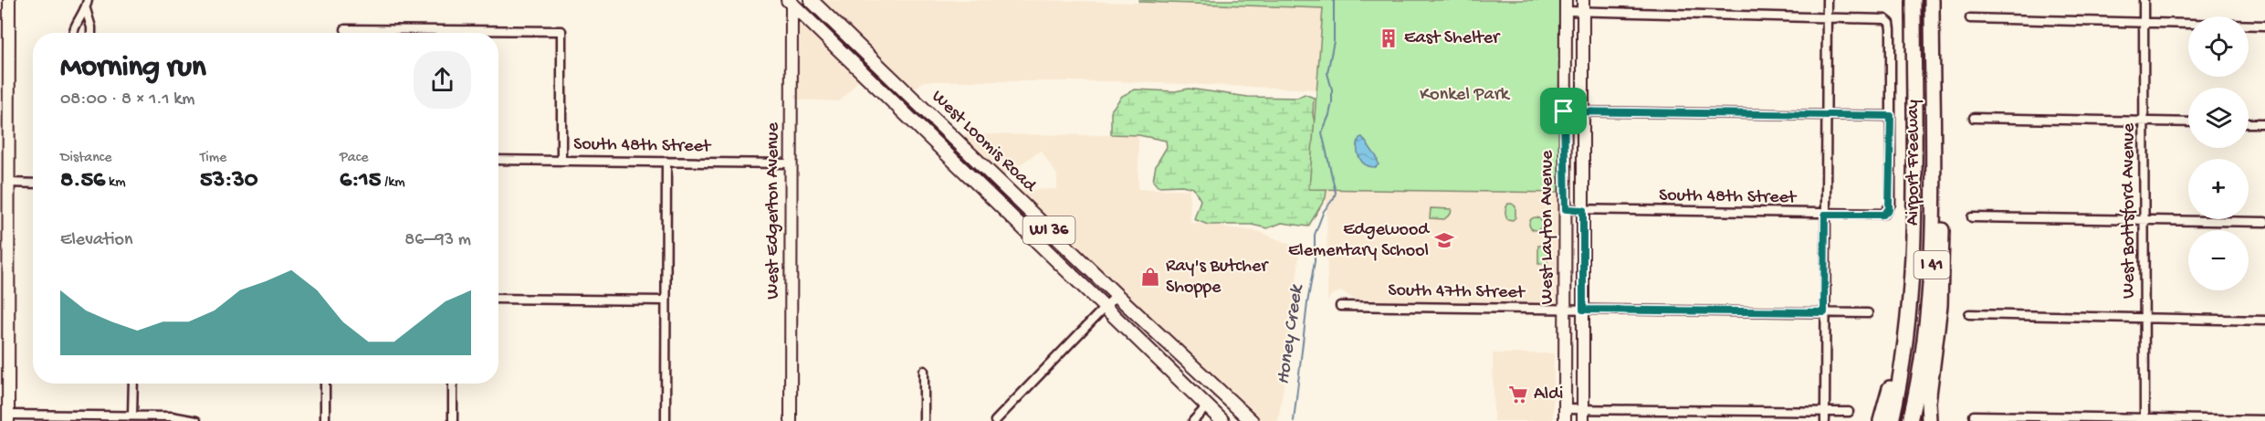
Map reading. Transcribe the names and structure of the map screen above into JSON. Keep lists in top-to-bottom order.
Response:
{
  "streets": {
    "highway": ["Airport Freeway", "I 41"],
    "main road": ["West Loomis Road", "WI 36"],
    "street": [
      "South 48th Street",
      "West Edgerton Avenue",
      "West Bottsford Avenue",
      "West Layton Avenue",
      "South 47th Street"
    ]
  },
  "crossings": [
    ["West Loomis Road", "West Edgerton Avenue"],
    ["South 48th Street", "West Edgerton Avenue"],
    ["South 48th Street", "West Layton Avenue"],
    ["West Layton Avenue", "South 47th Street"]
  ],
  "water": ["Honey Creek"],
  "parks": ["Konkel Park"],
  "places": {
    "building": ["East Shelter"],
    "school or university": ["Edgewood Elementary School"],
    "shop": ["Ray's Butcher Shoppe"],
    "supermarket": ["Aldi"]
  },
  "page": {
    "map_buttons": ["+", "−"],
    "heading": ["Morning run", "08:00 · 8 × 1.1 km"],
    "stats": [
      ["Distance", "8.56 km"],
      ["Time", "53:30"],
      ["Pace", "6:15 /km"]
    ],
    "chart": ["Elevation", "86–93 m"]
  }
}
